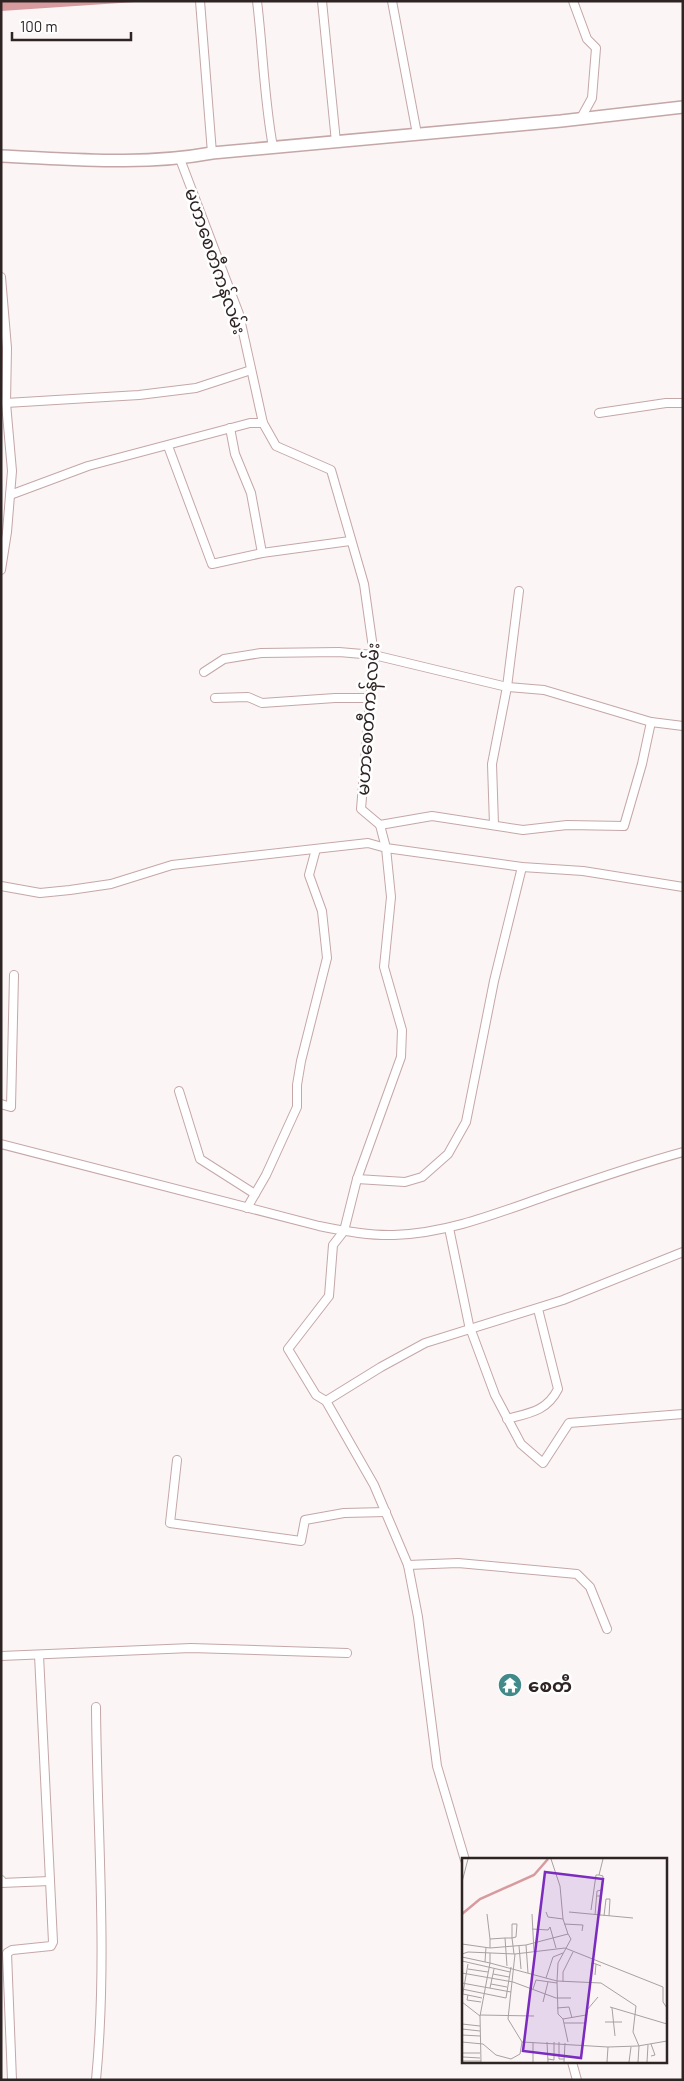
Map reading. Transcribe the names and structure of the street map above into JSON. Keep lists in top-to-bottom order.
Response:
{
  "streets": {
    "street": ["မဟာစေတီကန်လမ်း"]
  },
  "places": {
    "temple": ["စေတီ"]
  },
  "scale_bar": "100 m"
}
